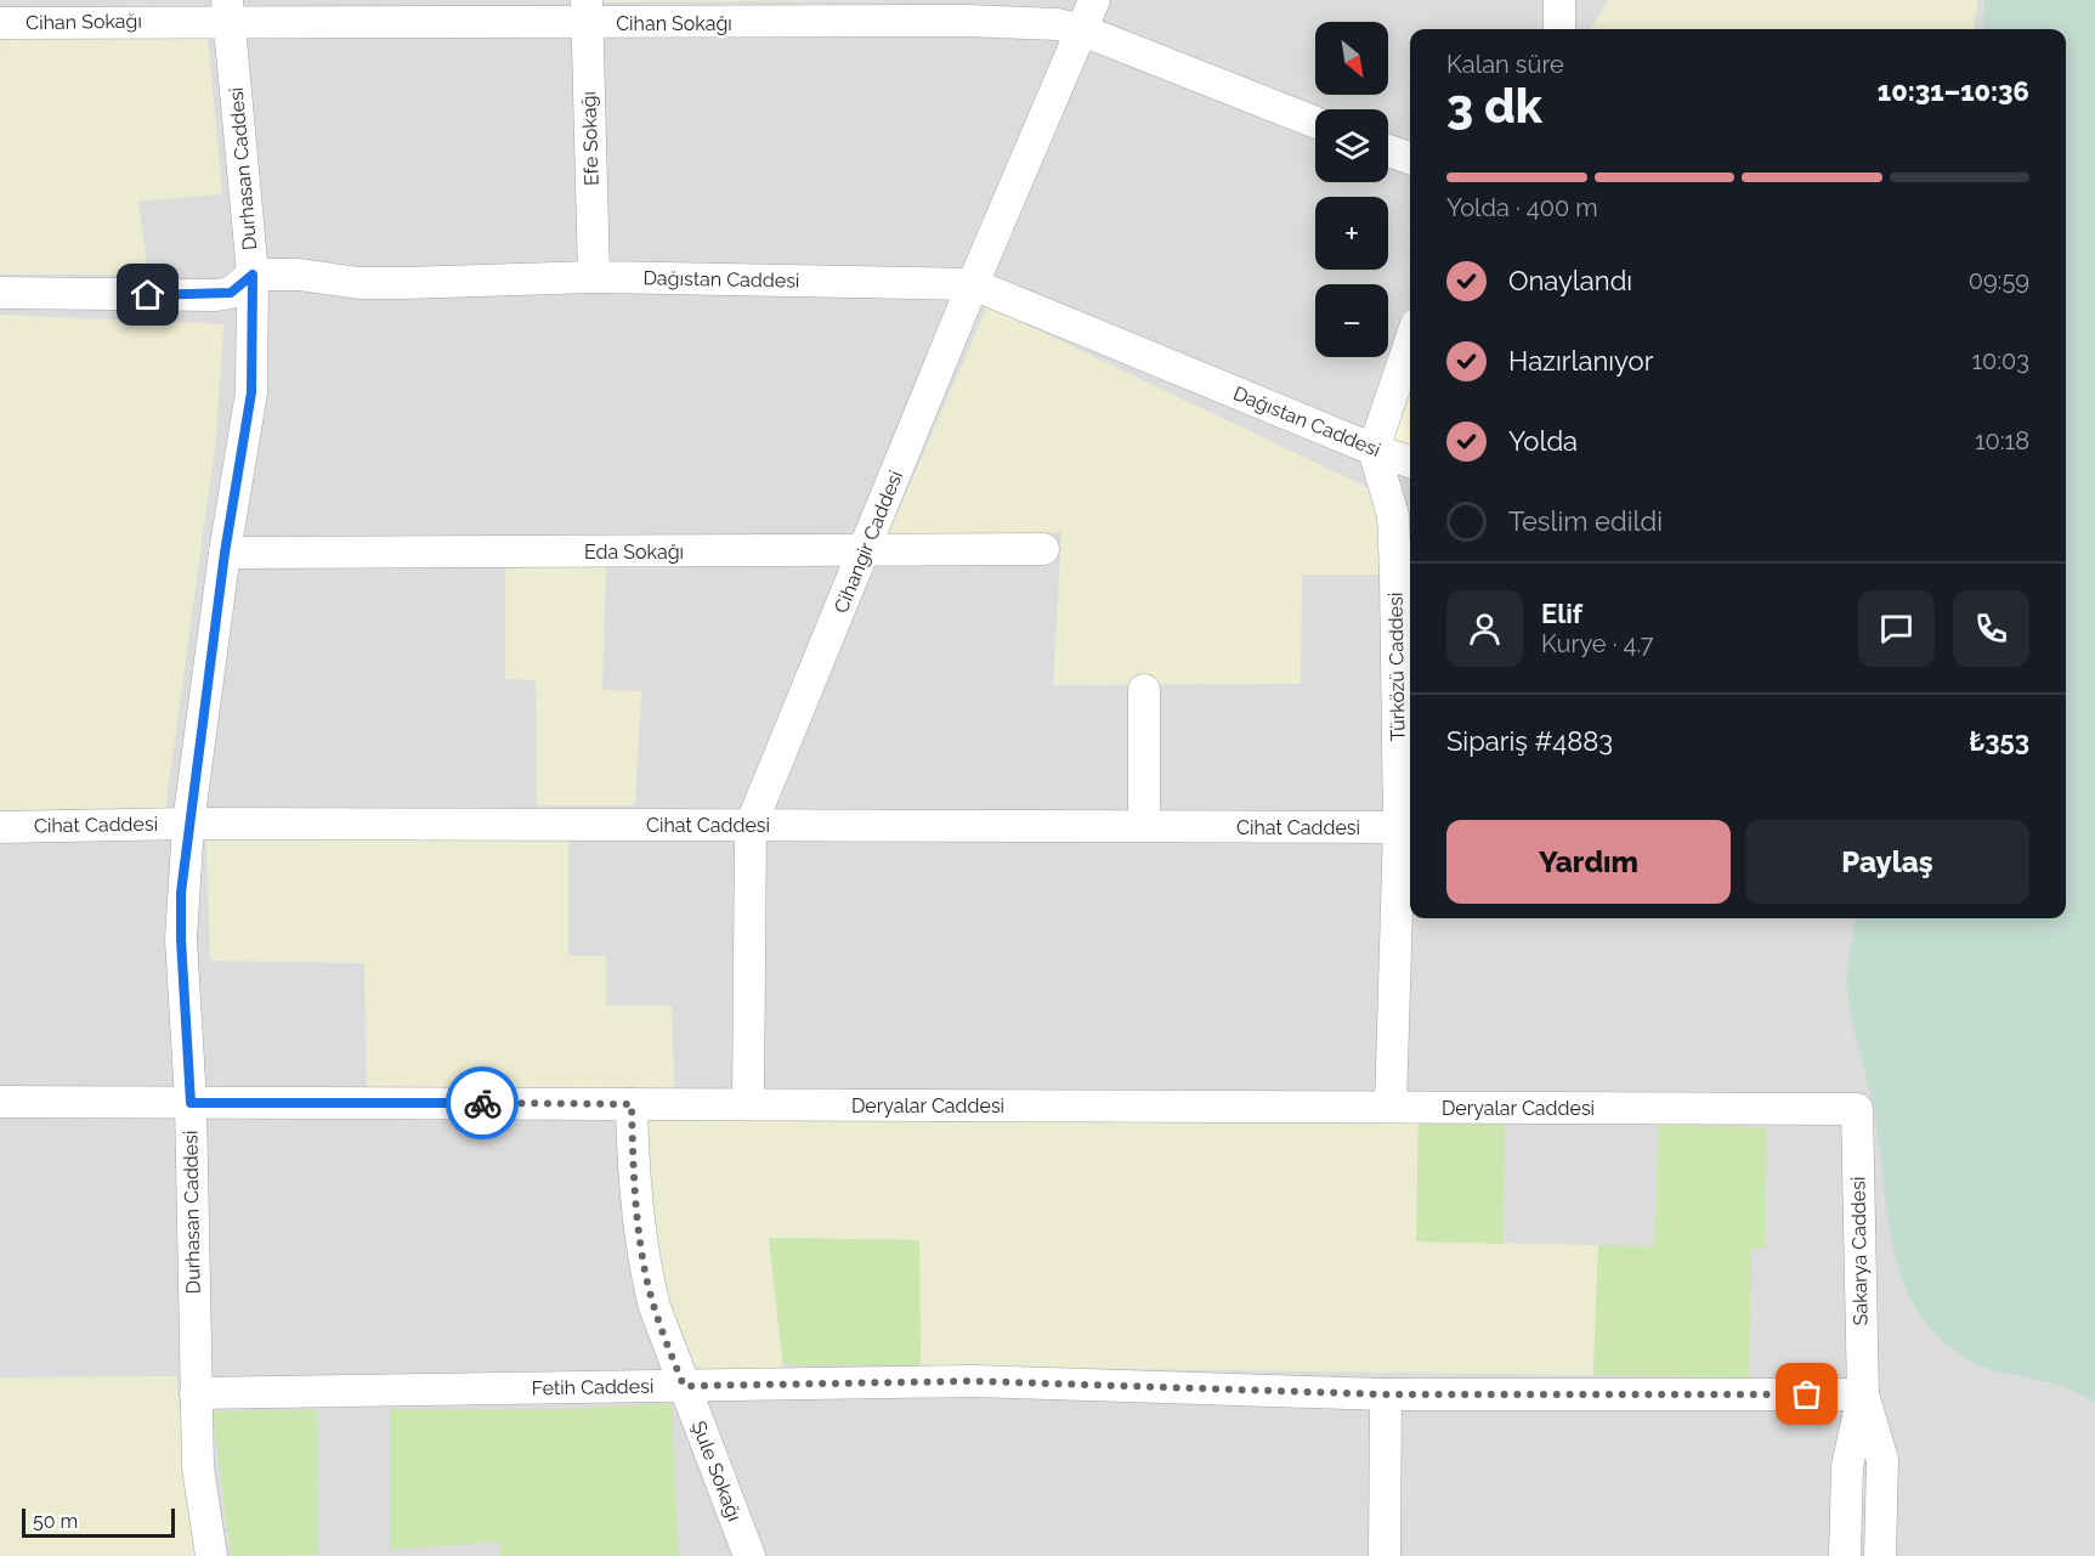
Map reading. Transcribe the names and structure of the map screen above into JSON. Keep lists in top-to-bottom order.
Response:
{
  "streets": {
    "street": [
      "Cihan Sokağı",
      "Efe Sokağı",
      "Durhasan Caddesi",
      "Dağıstan Caddesi",
      "Cihangir Caddesi",
      "Eda Sokağı",
      "Türközü Caddesi",
      "Cihat Caddesi",
      "Deryalar Caddesi",
      "Sakarya Caddesi",
      "Fetih Caddesi",
      "Şule Sokağı"
    ]
  },
  "crossings": [
    ["Cihan Sokağı", "Efe Sokağı"],
    ["Cihan Sokağı", "Durhasan Caddesi"],
    ["Cihan Sokağı", "Cihangir Caddesi"],
    ["Efe Sokağı", "Dağıstan Caddesi"],
    ["Durhasan Caddesi", "Dağıstan Caddesi"],
    ["Durhasan Caddesi", "Eda Sokağı"],
    ["Durhasan Caddesi", "Cihat Caddesi"],
    ["Durhasan Caddesi", "Deryalar Caddesi"],
    ["Durhasan Caddesi", "Fetih Caddesi"],
    ["Dağıstan Caddesi", "Cihangir Caddesi"],
    ["Dağıstan Caddesi", "Türközü Caddesi"],
    ["Cihangir Caddesi", "Eda Sokağı"],
    ["Cihangir Caddesi", "Cihat Caddesi"],
    ["Cihangir Caddesi", "Deryalar Caddesi"],
    ["Türközü Caddesi", "Cihat Caddesi"],
    ["Türközü Caddesi", "Deryalar Caddesi"],
    ["Deryalar Caddesi", "Sakarya Caddesi"],
    ["Deryalar Caddesi", "Şule Sokağı"],
    ["Sakarya Caddesi", "Fetih Caddesi"],
    ["Fetih Caddesi", "Şule Sokağı"]
  ],
  "scale_bar": "50 m",
  "north": "bottom right",
  "page": {
    "map_buttons": ["+", "−"],
    "heading": ["3 dk", "Kalan süre", "10:31–10:36"],
    "panel": [
      "Elif",
      "Kurye · 4.7",
      "Sipariş #4883",
      "₺353"
    ],
    "bar": "Yolda · 400 m",
    "list": [
      ["Onaylandı", "09:59"],
      ["Hazırlanıyor", "10:03"],
      ["Yolda", "10:18"],
      "Teslim edildi"
    ],
    "buttons": ["Yardım", "Paylaş"],
    "scale": "50 m"
  }
}
